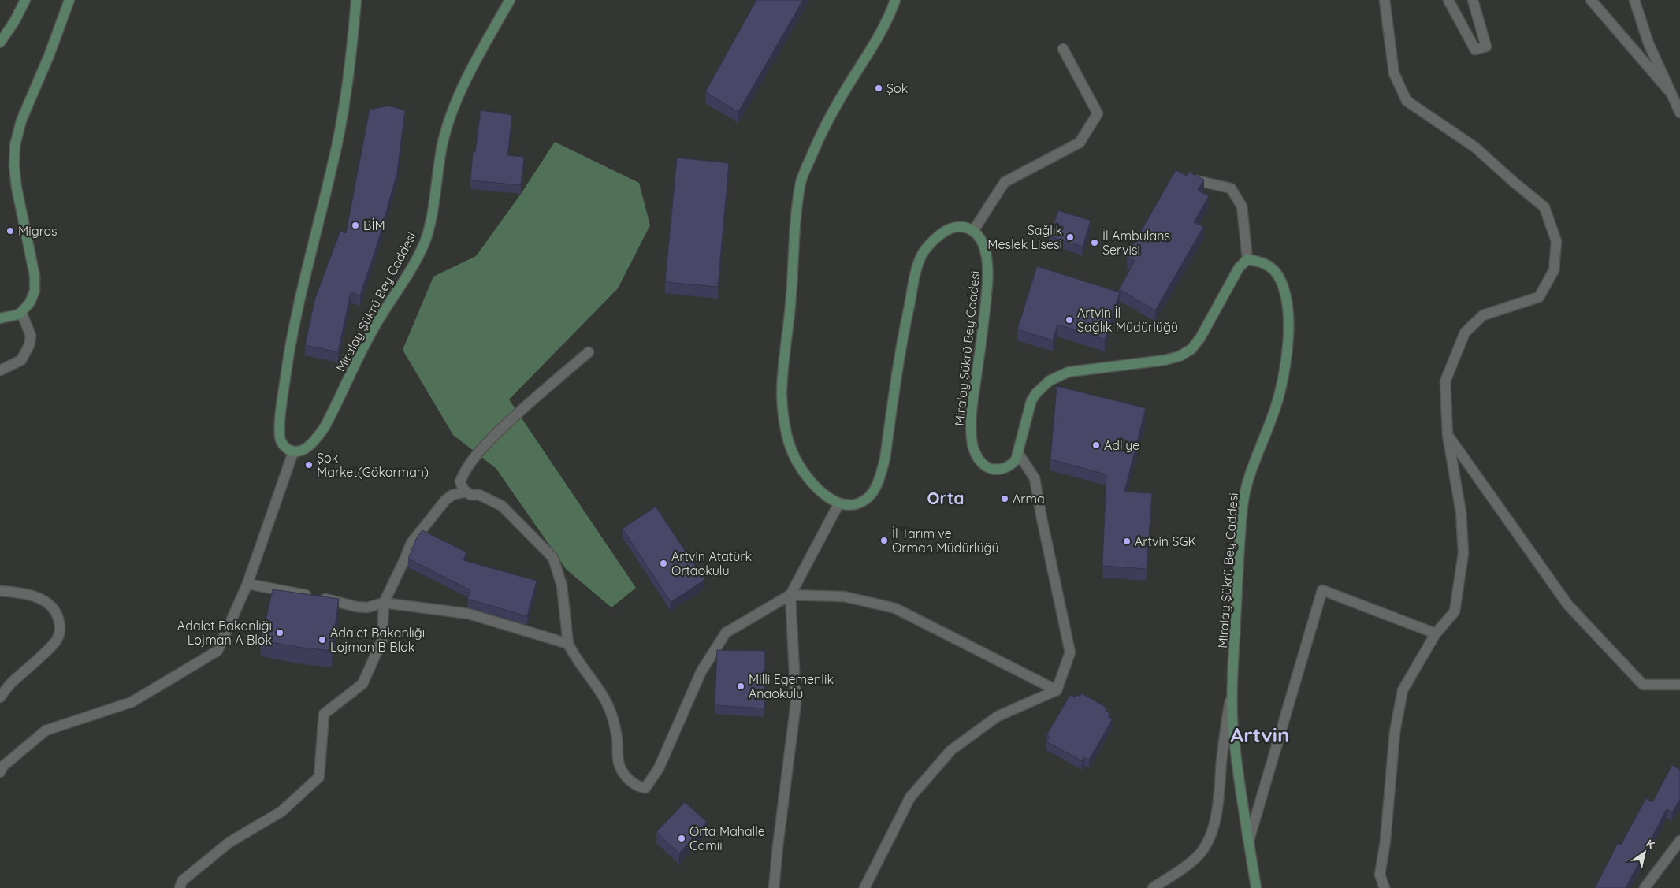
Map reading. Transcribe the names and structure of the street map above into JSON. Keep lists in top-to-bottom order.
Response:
{
  "streets": {
    "main road": ["Miralay Şükrü Bey Caddesi"]
  },
  "districts": ["Orta", "Artvin"],
  "places": [
    "Şok",
    "BİM",
    "Migros",
    "Sağlık Meslek Lisesi",
    "İl Ambulans Servisi",
    "Artvin İl Sağlık Müdürlüğü",
    "Adliye",
    "Şok Market(Gökorman)",
    "Arma",
    "İl Tarım ve Orman Müdürlüğü",
    "Artvin SGK",
    "Artvin Atatürk Ortaokulu",
    "Adalet Bakanlığı Lojman A Blok",
    "Adalet Bakanlığı Lojman B Blok",
    "Milli Egemenlik Anaokulu",
    "Orta Mahalle Camii"
  ],
  "north": "top right"
}
